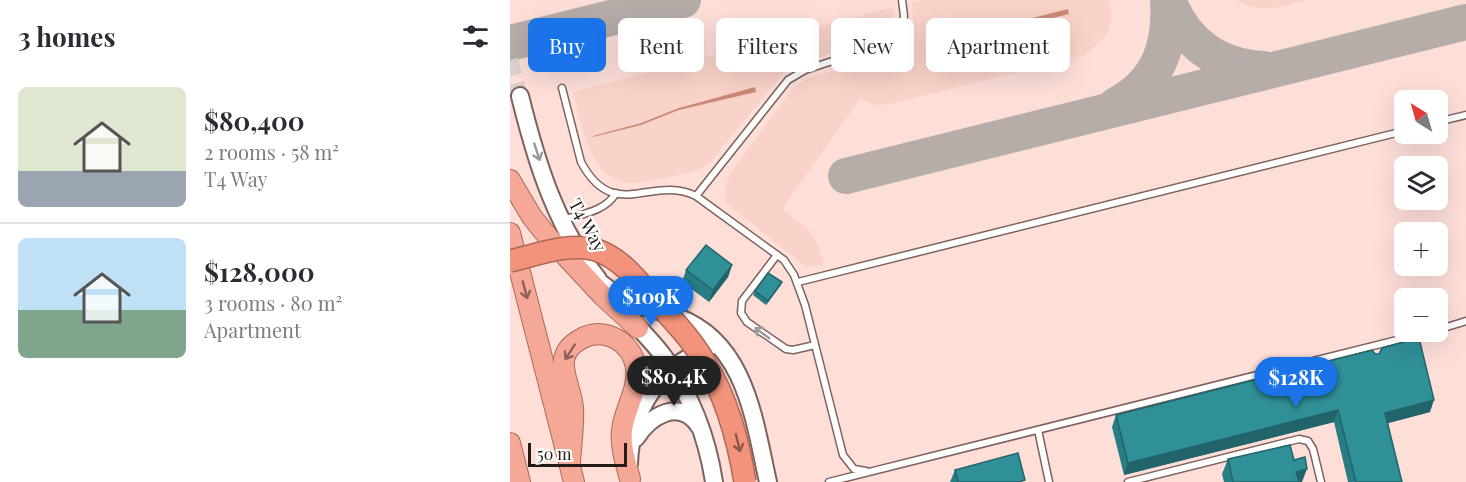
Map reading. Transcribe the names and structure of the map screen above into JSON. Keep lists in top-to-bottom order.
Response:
{
  "streets": {
    "main road": ["T4 Way"]
  },
  "scale_bar": "50 m",
  "north": "top left",
  "page": {
    "heading": "3 homes",
    "chip": [
      "Buy",
      "Rent",
      "Filters",
      "New",
      "Apartment"
    ],
    "list": [
      {
        "name": "$80,400",
        "note": "2 rooms · 58 m² · T4 Way"
      },
      {
        "name": "$128,000",
        "note": "3 rooms · 80 m² · Apartment"
      }
    ],
    "map_buttons": ["+", "−"],
    "price": ["$109K", "$80.4K", "$128K"],
    "scale": "50 m"
  }
}
